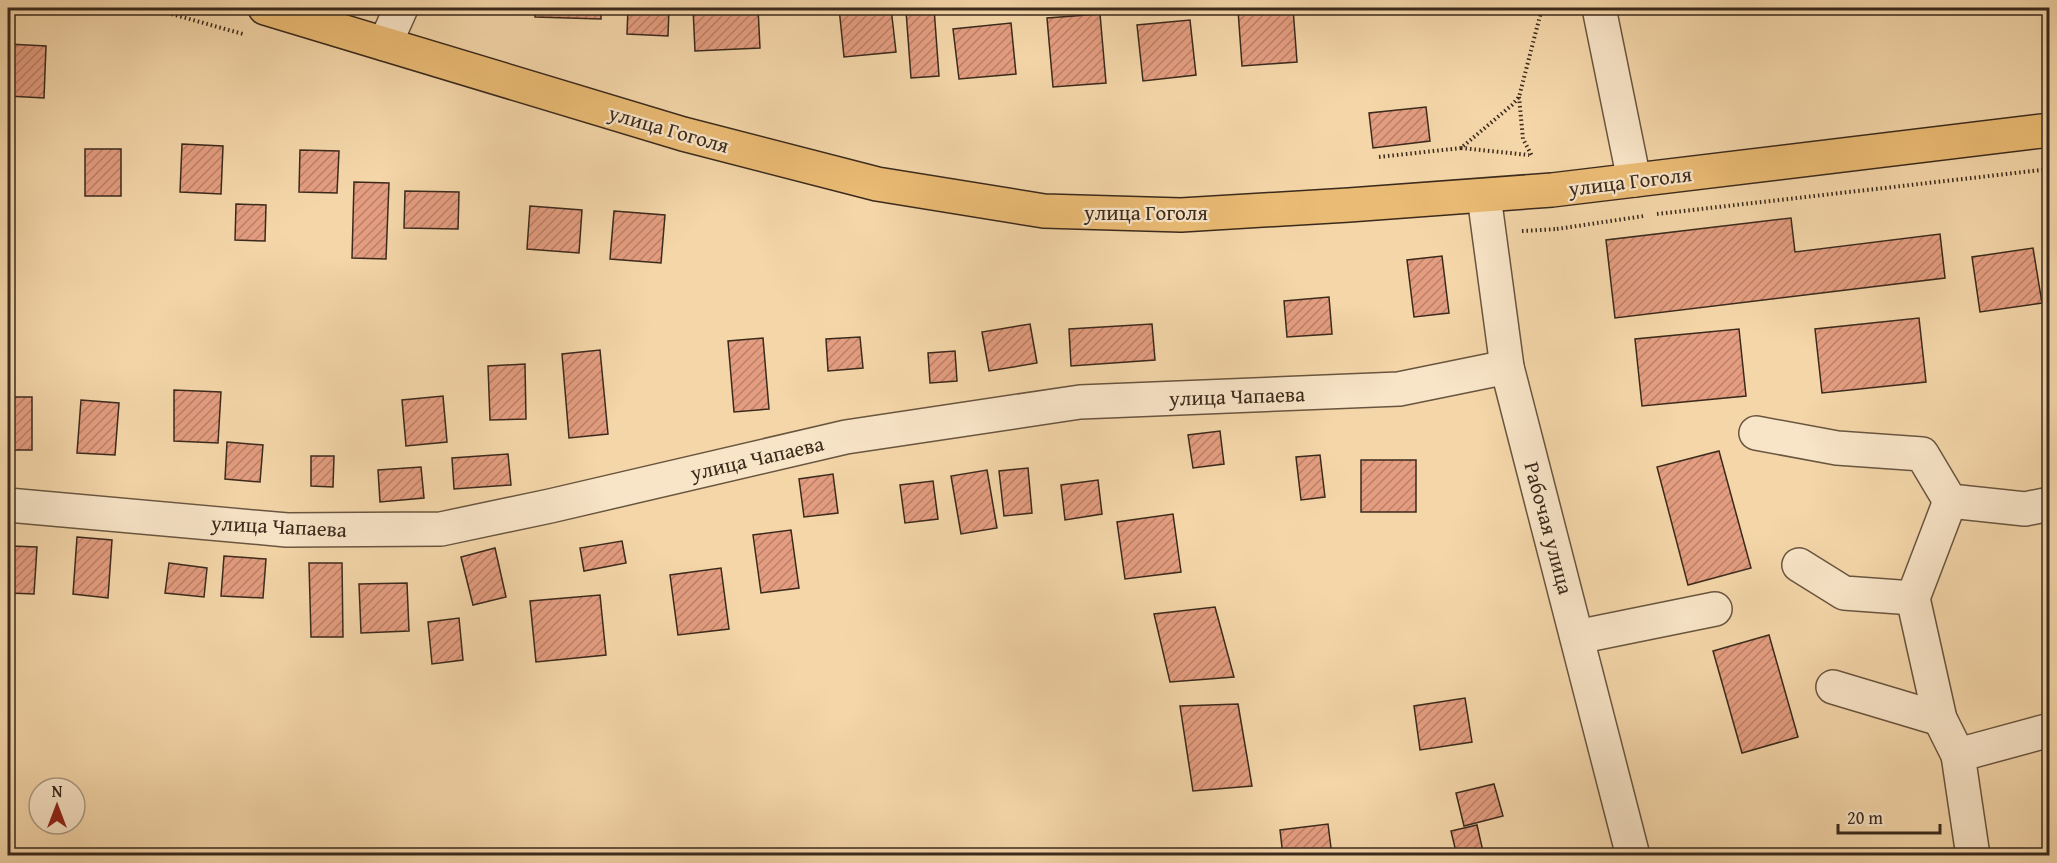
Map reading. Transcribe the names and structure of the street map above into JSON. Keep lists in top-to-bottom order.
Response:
{
  "streets": {
    "main road": ["улица Гоголя"],
    "street": ["улица Чапаева", "Рабочая улица"]
  },
  "crossings": [
    ["улица Гоголя", "Рабочая улица"],
    ["улица Чапаева", "Рабочая улица"]
  ],
  "scale_bar": "20 m",
  "north": "top"
}
